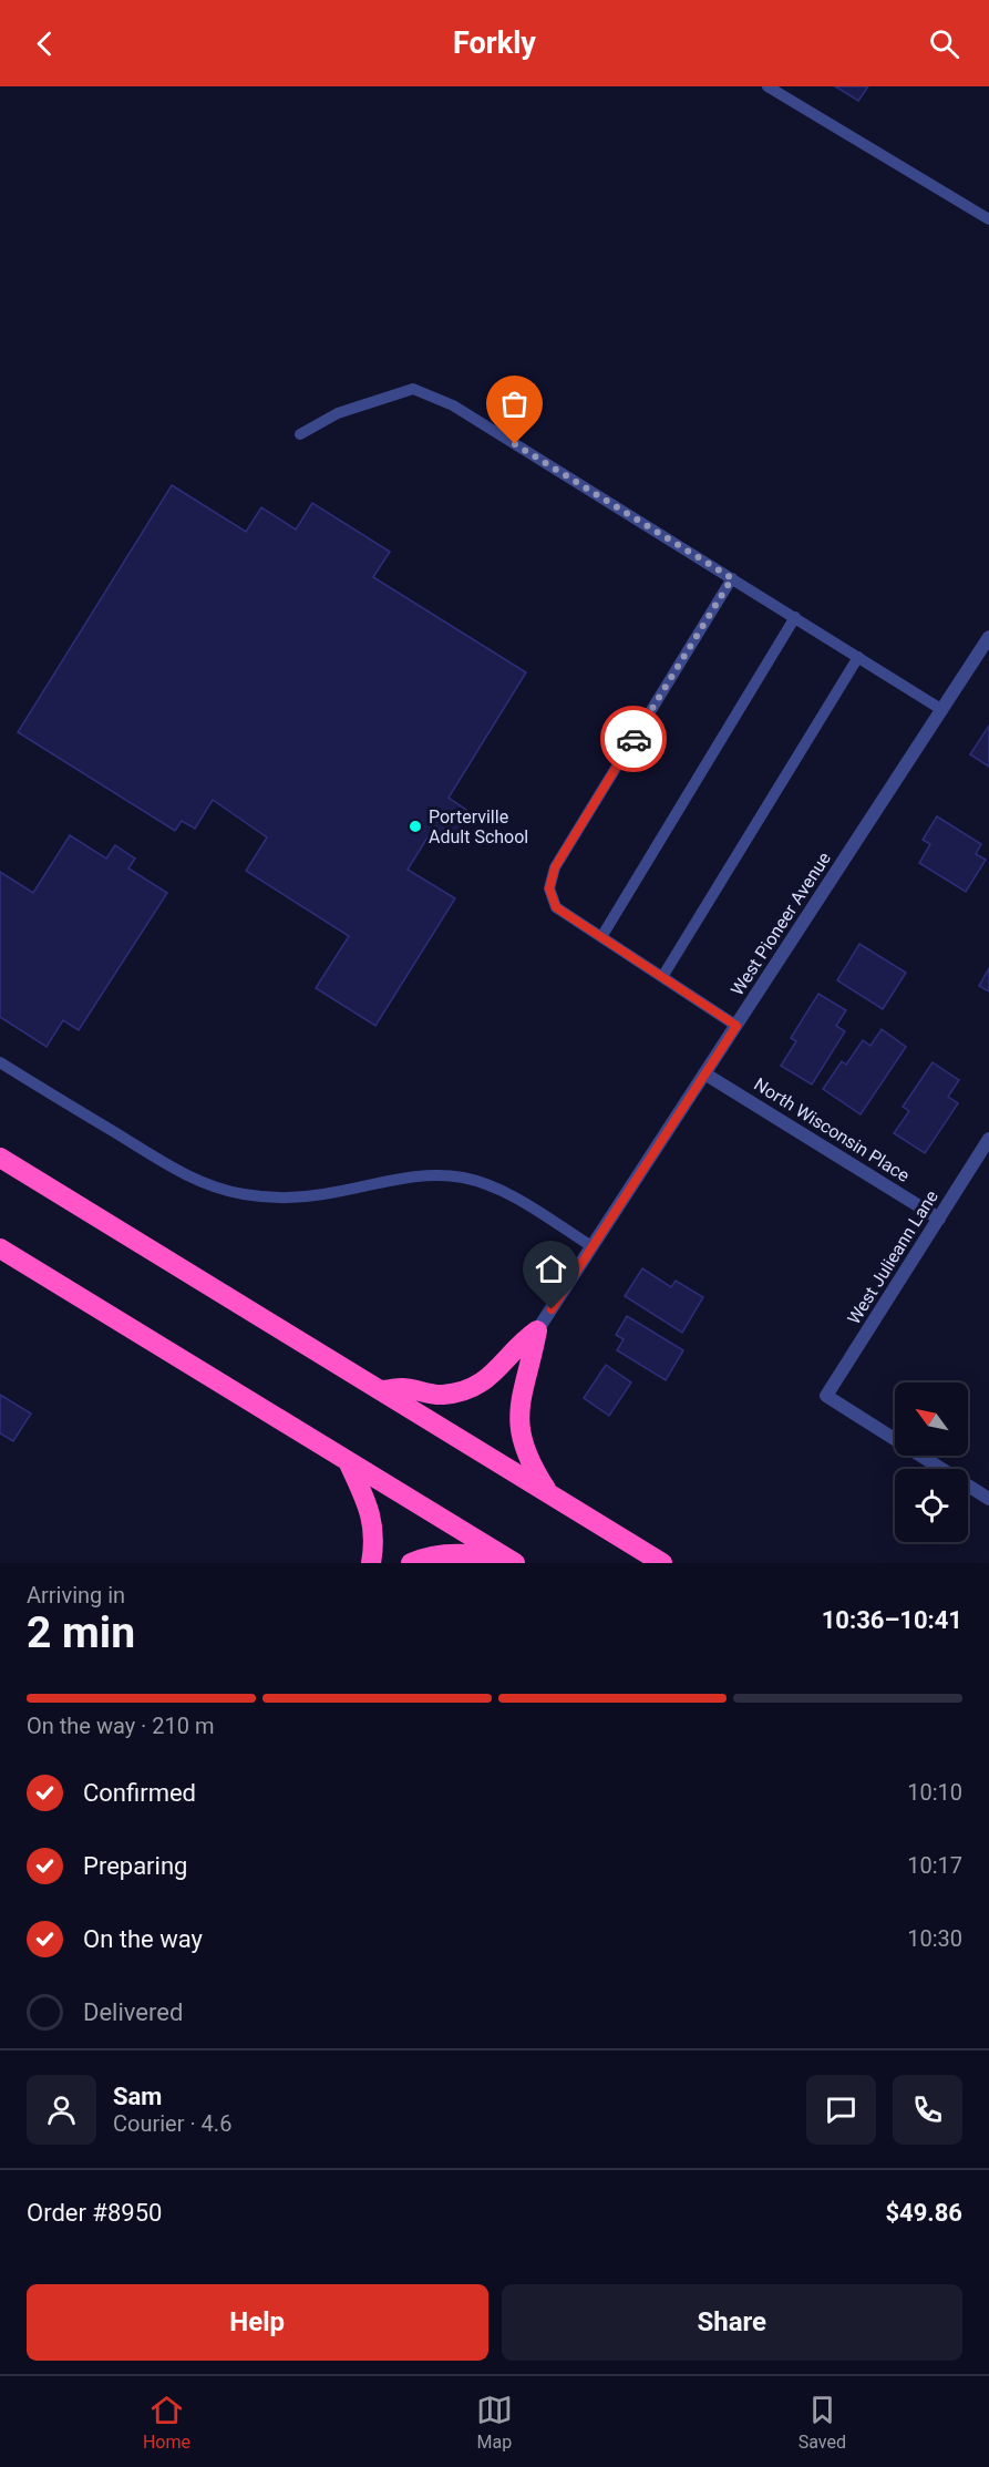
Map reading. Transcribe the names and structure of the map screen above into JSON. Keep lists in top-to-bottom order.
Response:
{
  "streets": {
    "street": ["West Pioneer Avenue", "North Wisconsin Place", "West Julieann Lane"]
  },
  "crossings": [
    ["West Pioneer Avenue", "North Wisconsin Place"],
    ["North Wisconsin Place", "West Julieann Lane"]
  ],
  "places": ["Porterville Adult School"],
  "north": "top left",
  "page": {
    "header": "Forkly",
    "heading": ["2 min", "Arriving in", "10:36–10:41"],
    "panel": [
      "Sam",
      "Courier · 4.6",
      "Order #8950",
      "$49.86"
    ],
    "bar": "On the way · 210 m",
    "list": [
      ["Confirmed", "10:10"],
      ["Preparing", "10:17"],
      ["On the way", "10:30"],
      "Delivered"
    ],
    "buttons": ["Help", "Share"],
    "tabs": ["Home", "Map", "Saved"]
  }
}
